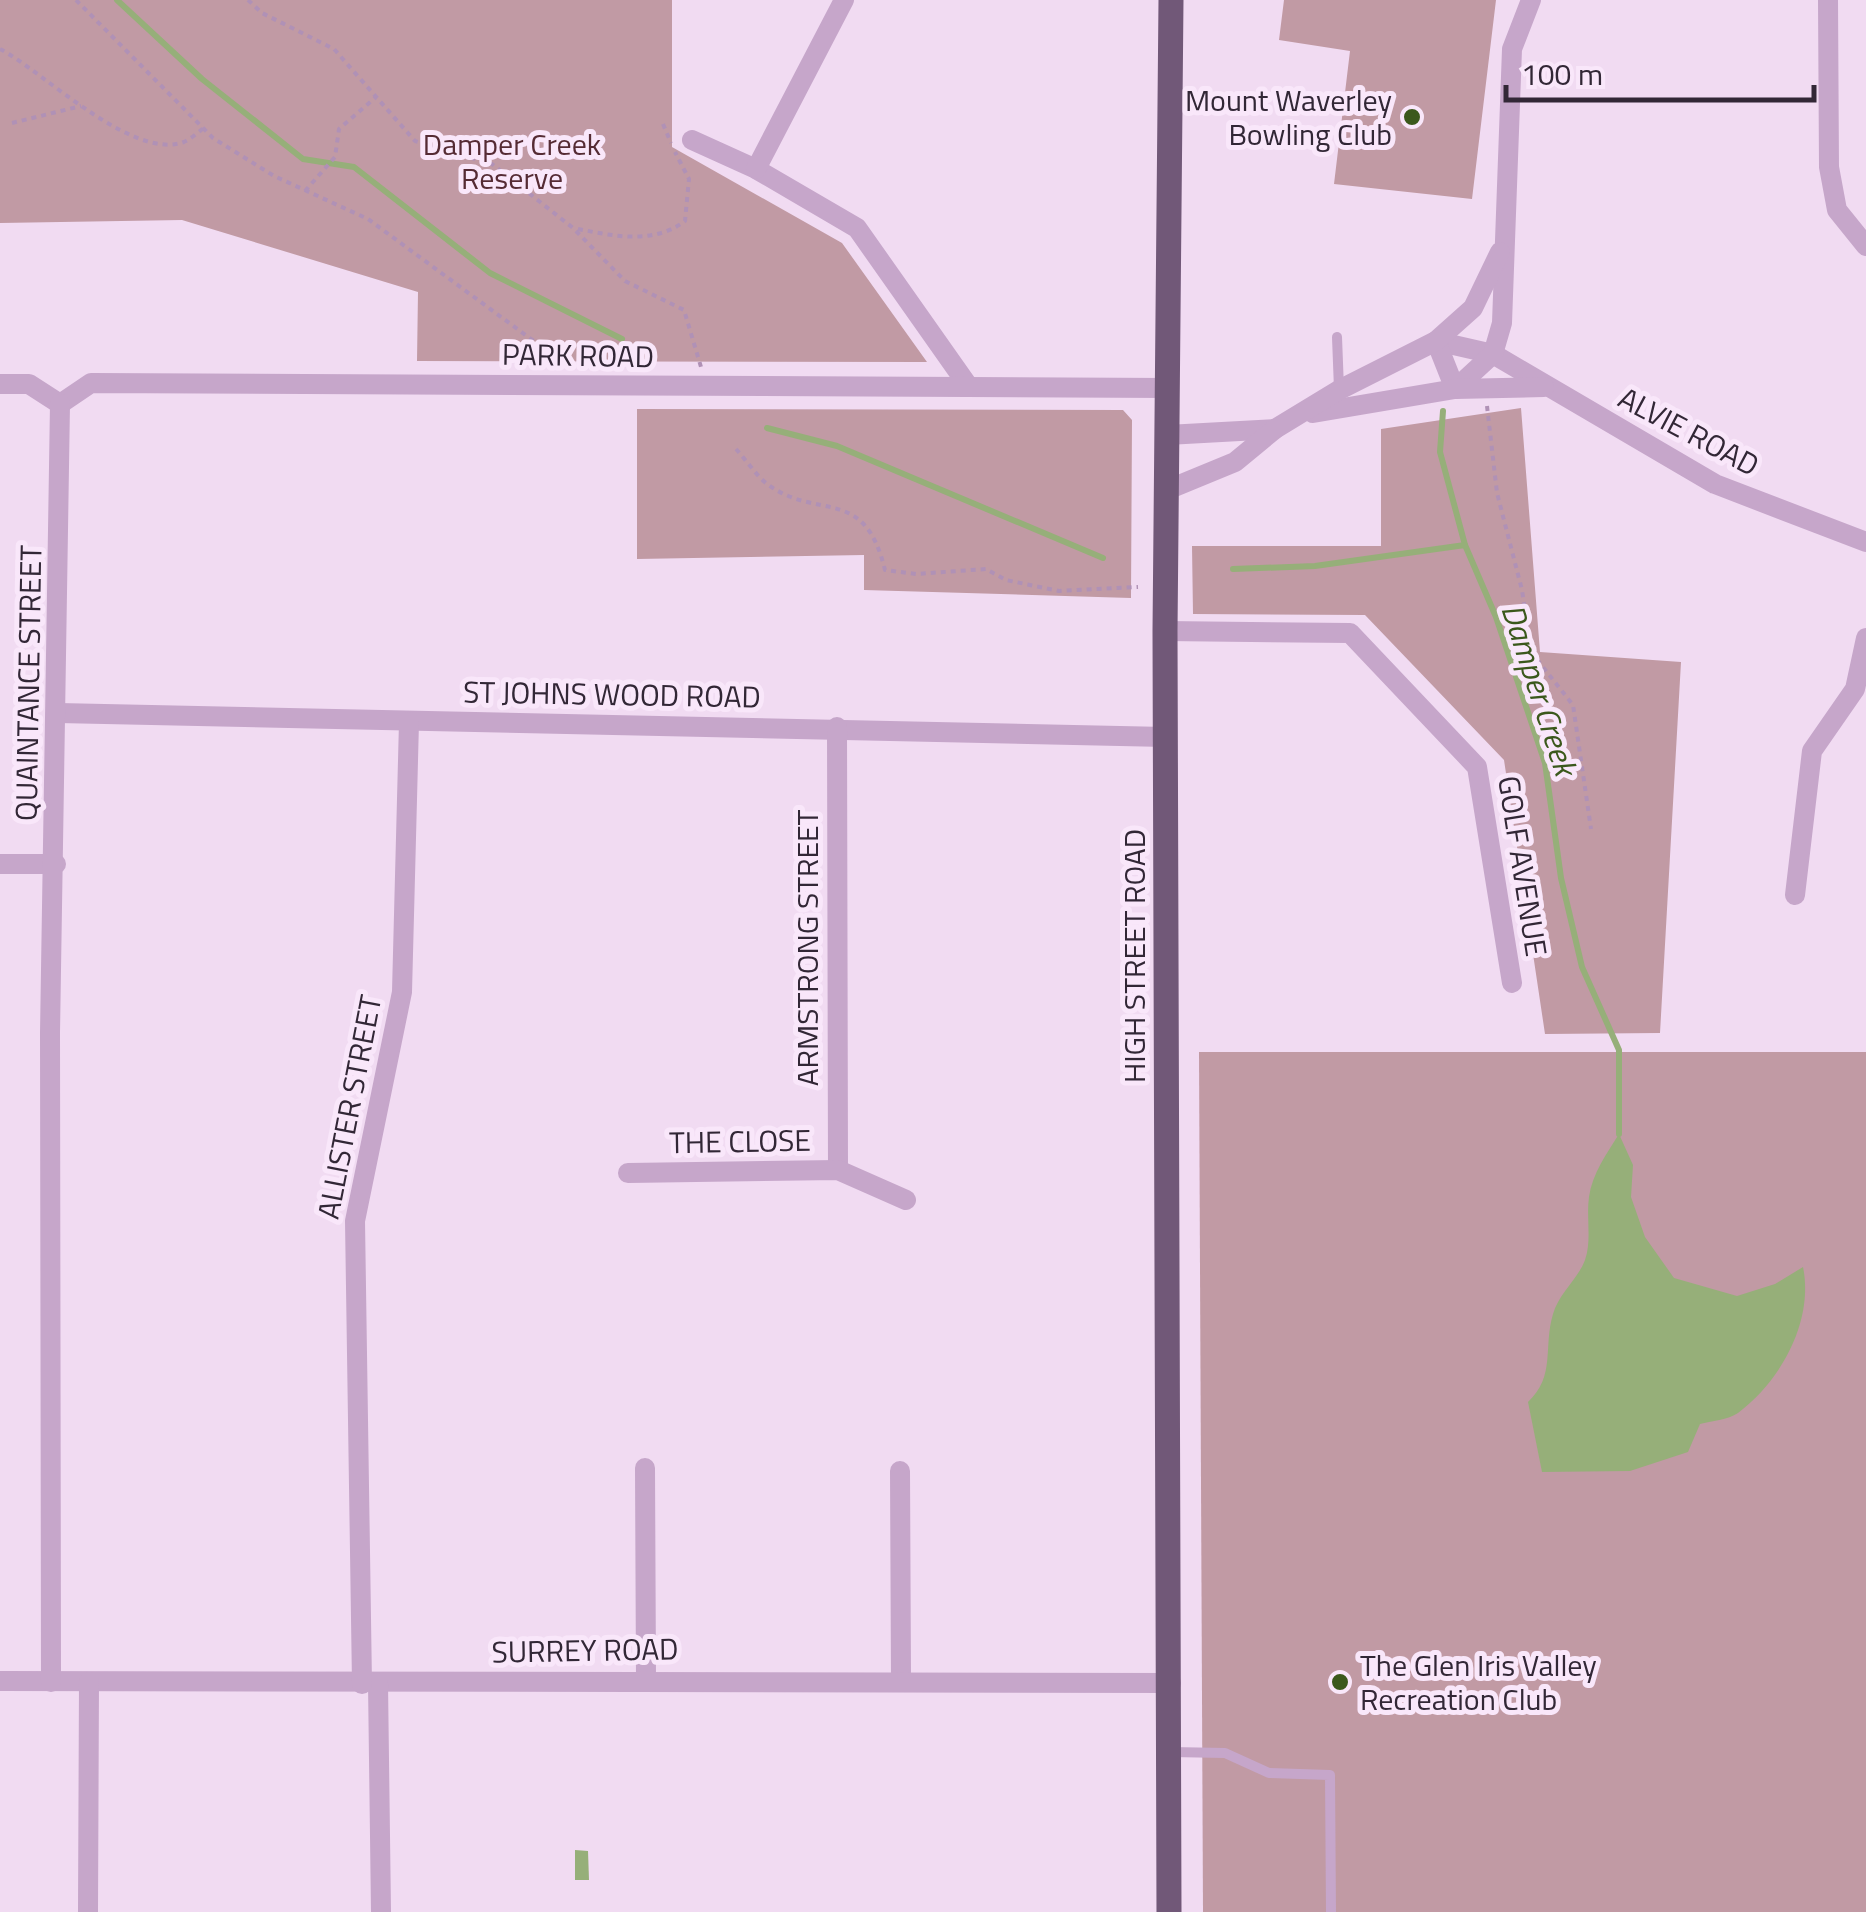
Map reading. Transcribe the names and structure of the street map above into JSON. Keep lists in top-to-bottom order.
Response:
{
  "streets": {
    "main road": ["HIGH STREET ROAD"],
    "street": [
      "PARK ROAD",
      "ALVIE ROAD",
      "QUAINTANCE STREET",
      "ST JOHNS WOOD ROAD",
      "GOLF AVENUE",
      "ARMSTRONG STREET",
      "ALLISTER STREET",
      "THE CLOSE",
      "SURREY ROAD"
    ]
  },
  "crossings": [
    ["PARK ROAD", "QUAINTANCE STREET"],
    ["PARK ROAD", "HIGH STREET ROAD"],
    ["ALVIE ROAD", "HIGH STREET ROAD"],
    ["QUAINTANCE STREET", "ST JOHNS WOOD ROAD"],
    ["QUAINTANCE STREET", "SURREY ROAD"],
    ["ST JOHNS WOOD ROAD", "ARMSTRONG STREET"],
    ["ST JOHNS WOOD ROAD", "HIGH STREET ROAD"],
    ["ST JOHNS WOOD ROAD", "ALLISTER STREET"],
    ["GOLF AVENUE", "HIGH STREET ROAD"],
    ["ARMSTRONG STREET", "THE CLOSE"],
    ["HIGH STREET ROAD", "SURREY ROAD"],
    ["ALLISTER STREET", "SURREY ROAD"]
  ],
  "water": ["Damper Creek"],
  "parks": ["Damper Creek Reserve"],
  "places": ["Mount Waverley Bowling Club", "The Glen Iris Valley Recreation Club"],
  "scale_bar": "100 m"
}
